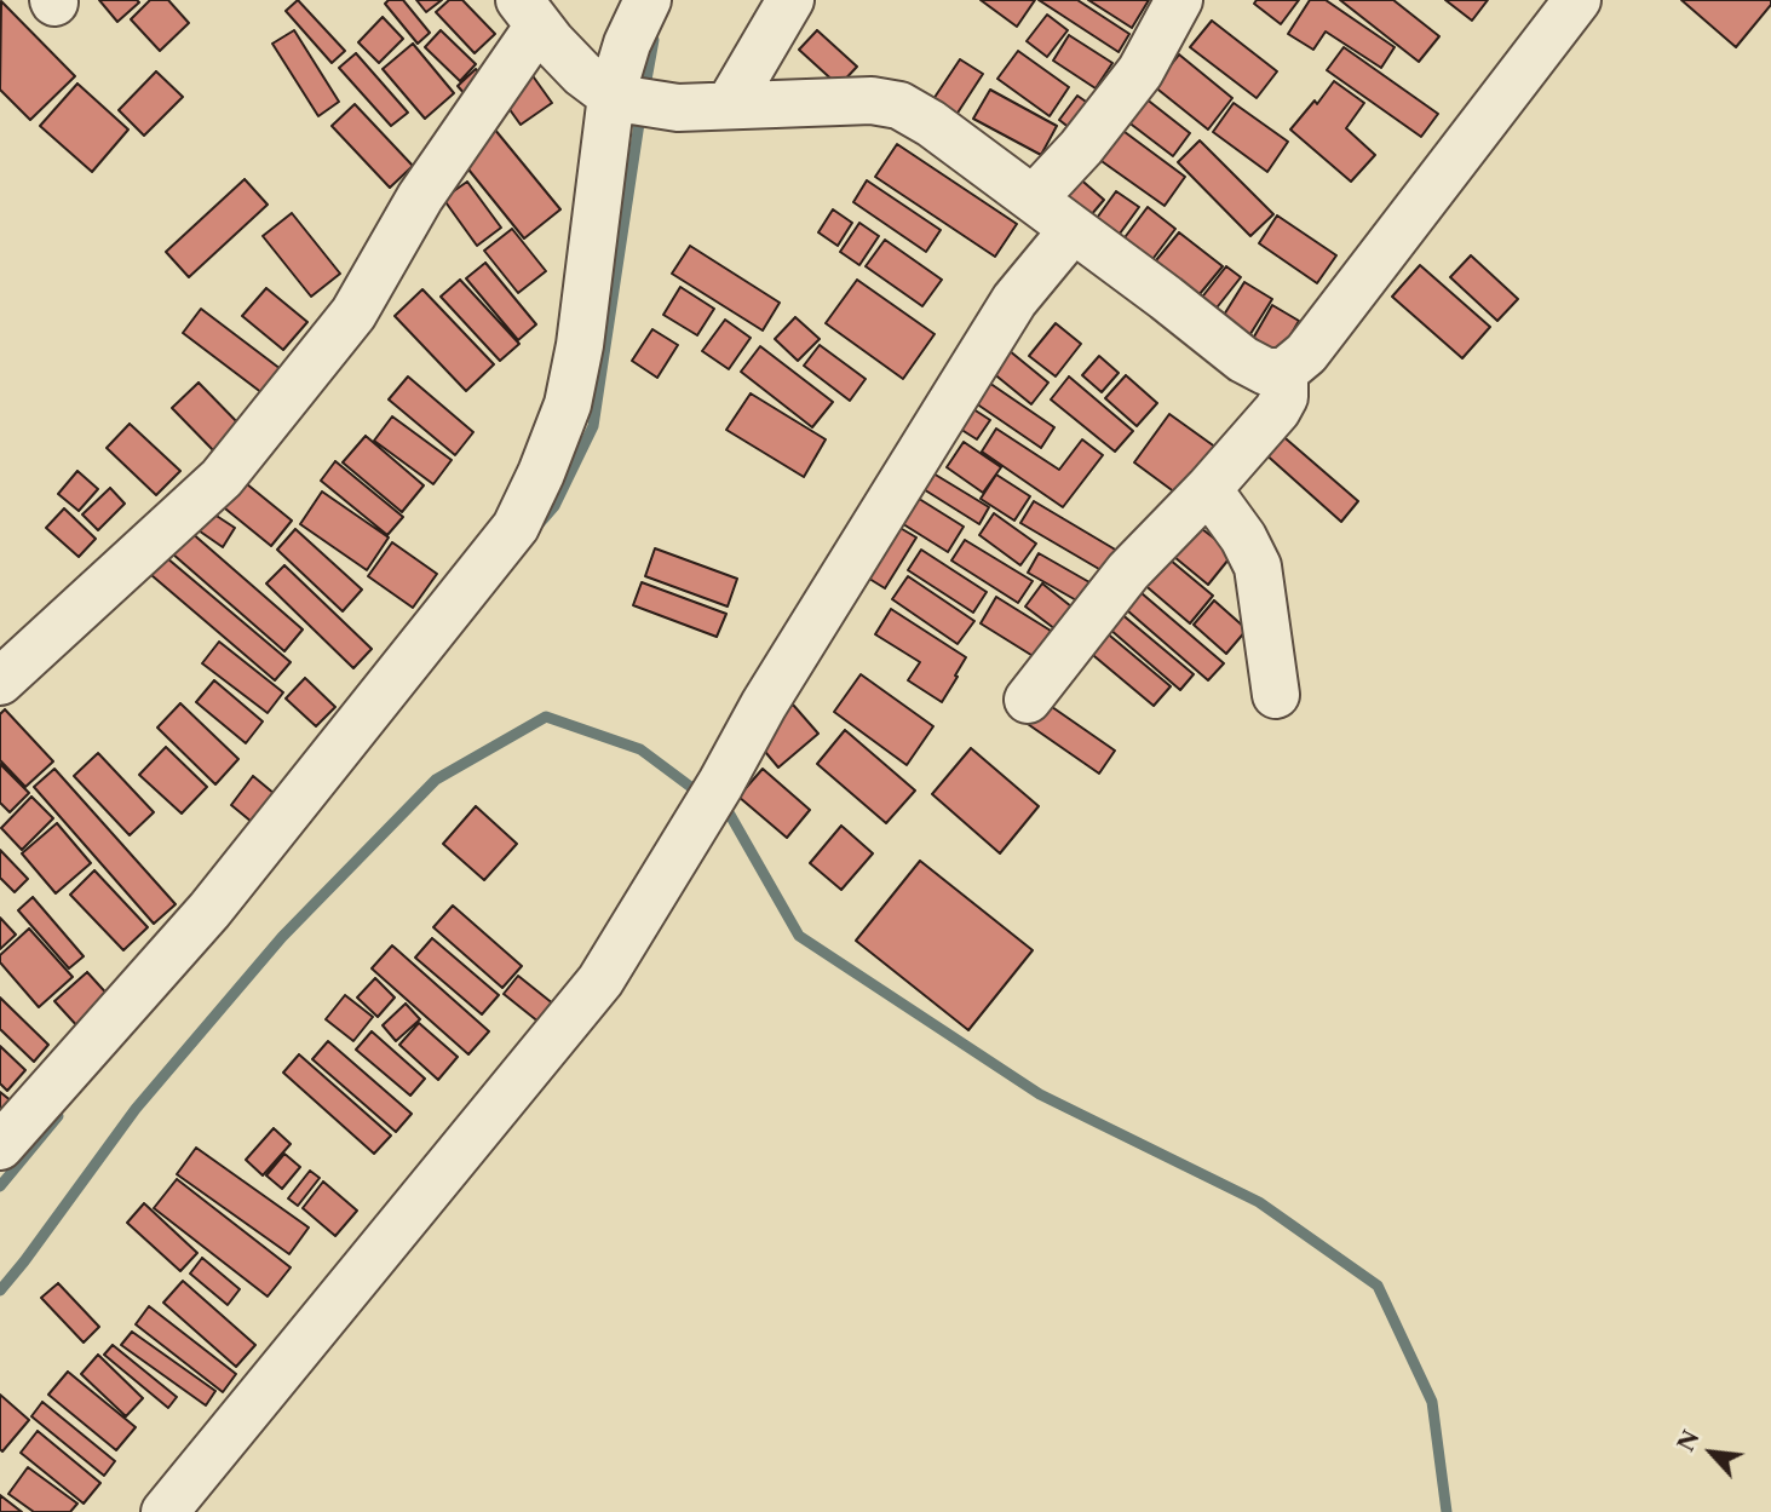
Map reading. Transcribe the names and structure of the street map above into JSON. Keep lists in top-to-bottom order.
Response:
{
  "north": "top left"
}
